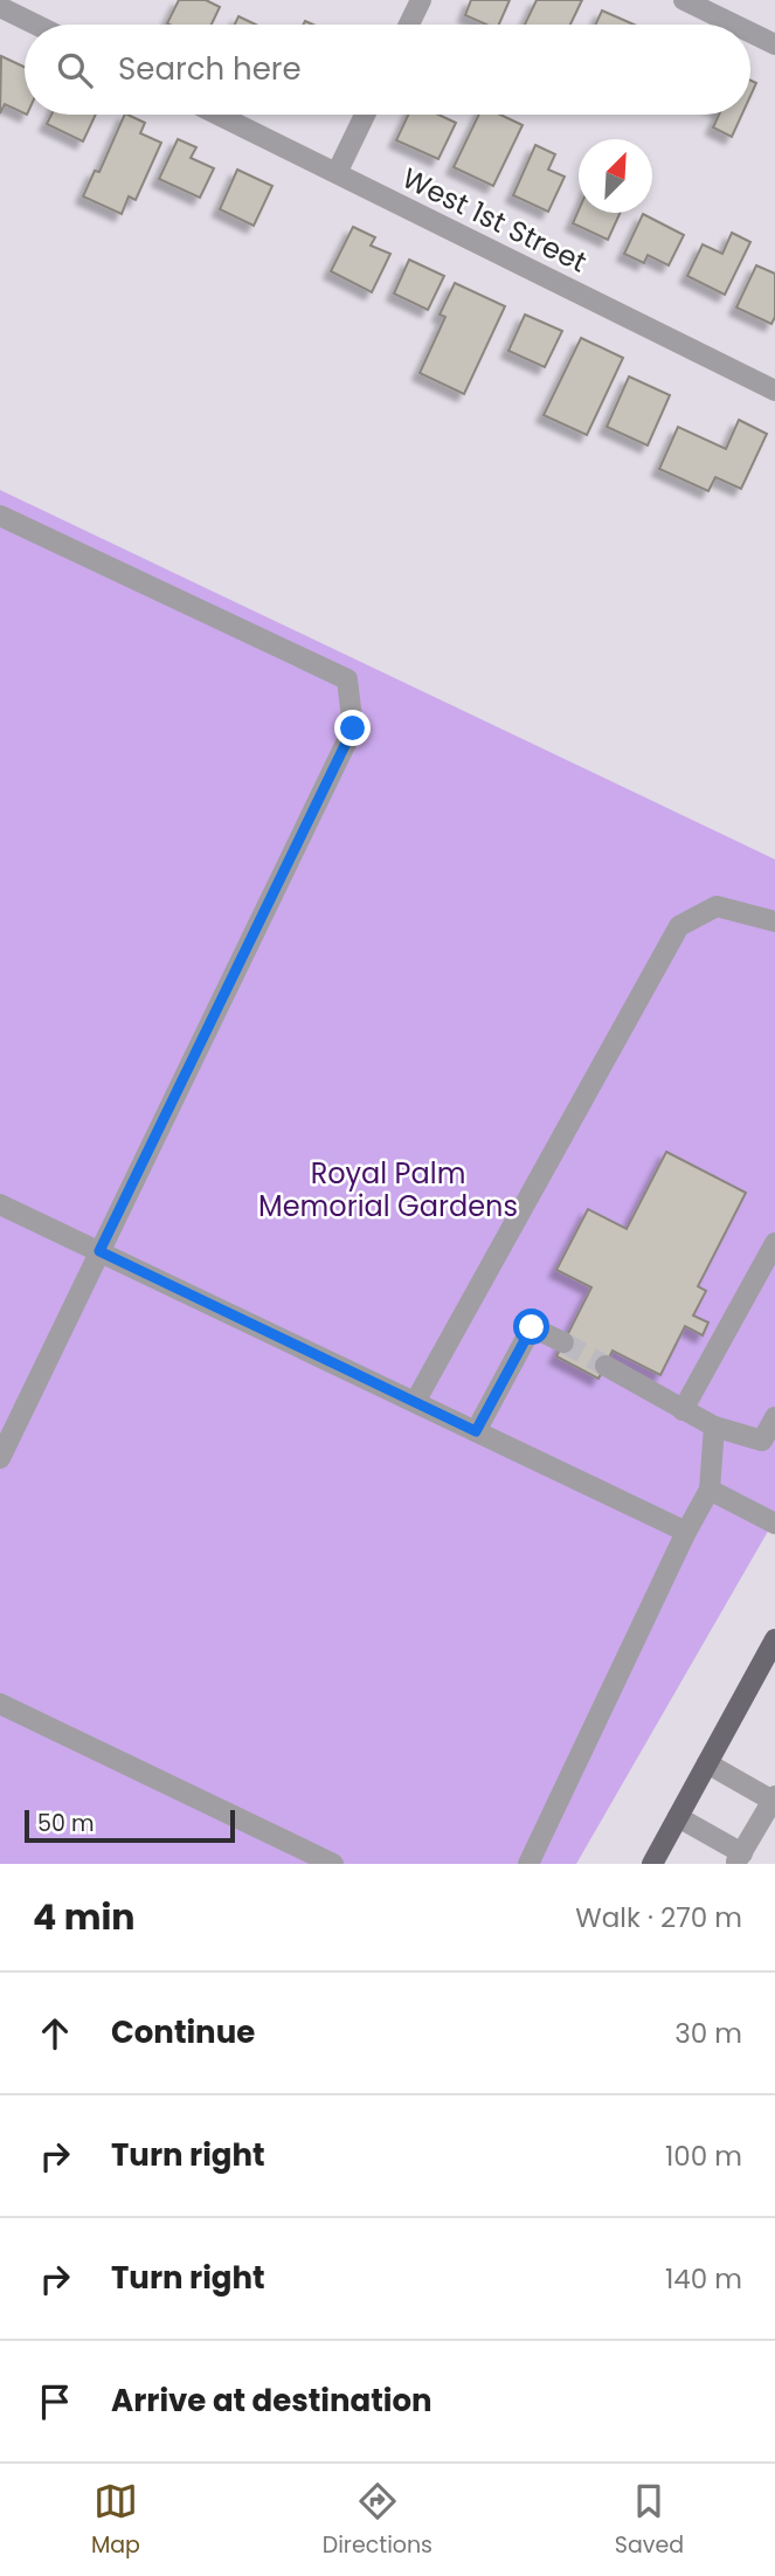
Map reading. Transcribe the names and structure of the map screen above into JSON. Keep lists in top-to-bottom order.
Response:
{
  "streets": {
    "street": ["West 1st Street"]
  },
  "parks": ["Royal Palm Memorial Gardens"],
  "scale_bar": "50 m",
  "north": "top right",
  "page": {
    "search": "Search here",
    "scale": "50 m",
    "heading": ["4 min", "Walk · 270 m"],
    "list": [
      ["Continue", "30 m"],
      ["Turn right", "100 m"],
      ["Turn right", "140 m"],
      "Arrive at destination"
    ],
    "nav": ["Map", "Directions", "Saved"]
  }
}
